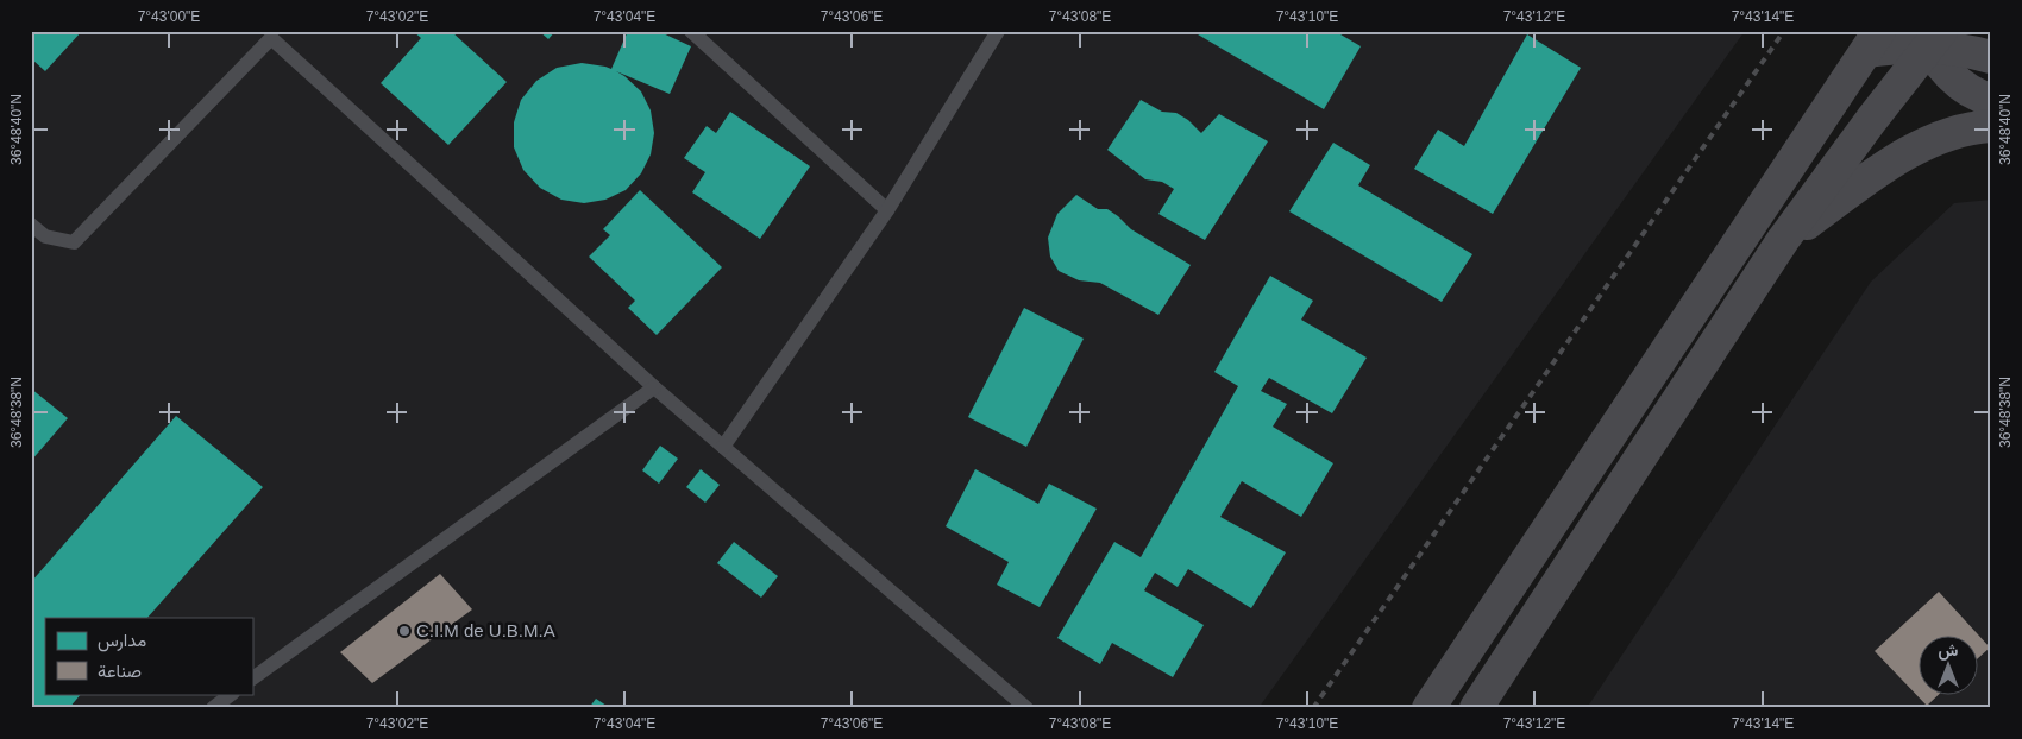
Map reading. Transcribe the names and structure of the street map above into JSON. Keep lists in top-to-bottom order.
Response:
{
  "places": ["C.I.M de U.B.M.A"],
  "legend": ["مدارس", "صناعة"],
  "north": "top",
  "coordinates": [
    "7°43'00\"E",
    "7°43'02\"E",
    "7°43'04\"E",
    "7°43'06\"E",
    "7°43'08\"E",
    "7°43'10\"E",
    "7°43'12\"E",
    "7°43'14\"E",
    "36°48'40\"N",
    "36°48'38\"N"
  ]
}
